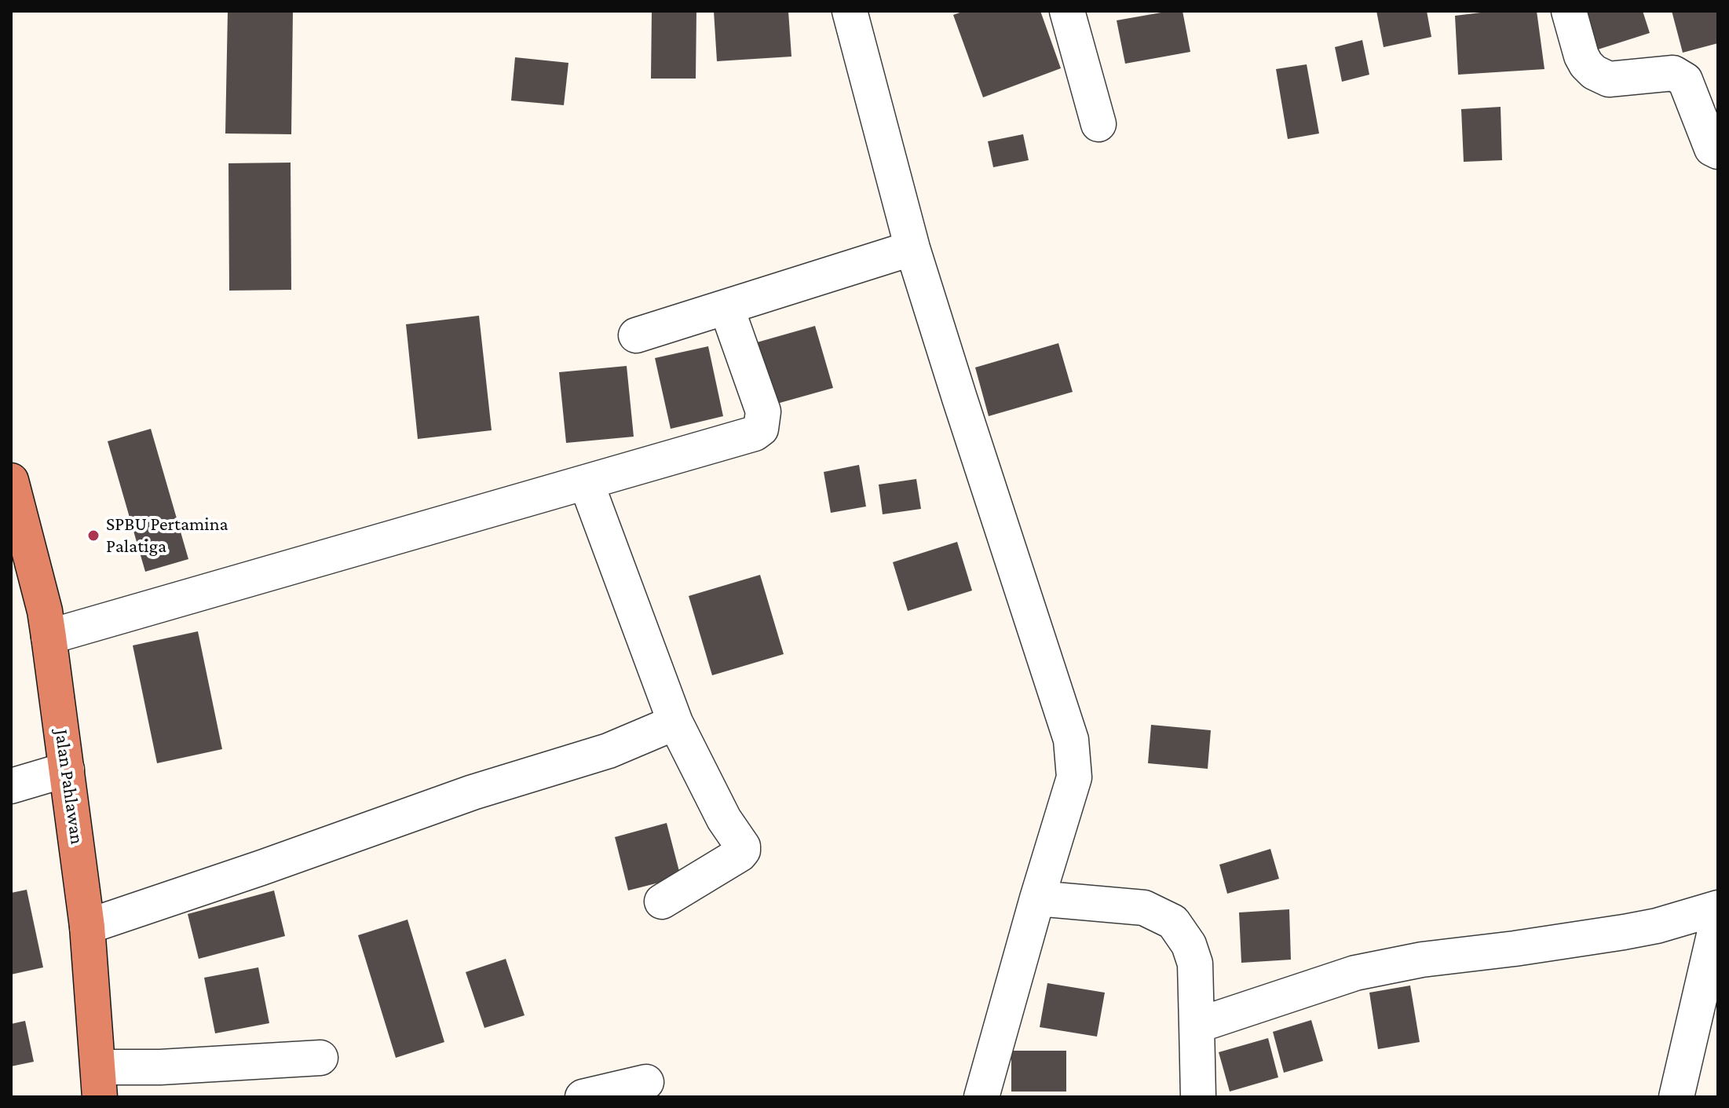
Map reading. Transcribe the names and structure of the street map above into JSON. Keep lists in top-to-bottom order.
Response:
{
  "streets": {
    "highway": ["Jalan Pahlawan"]
  },
  "places": ["SPBU Pertamina Palatiga"]
}
